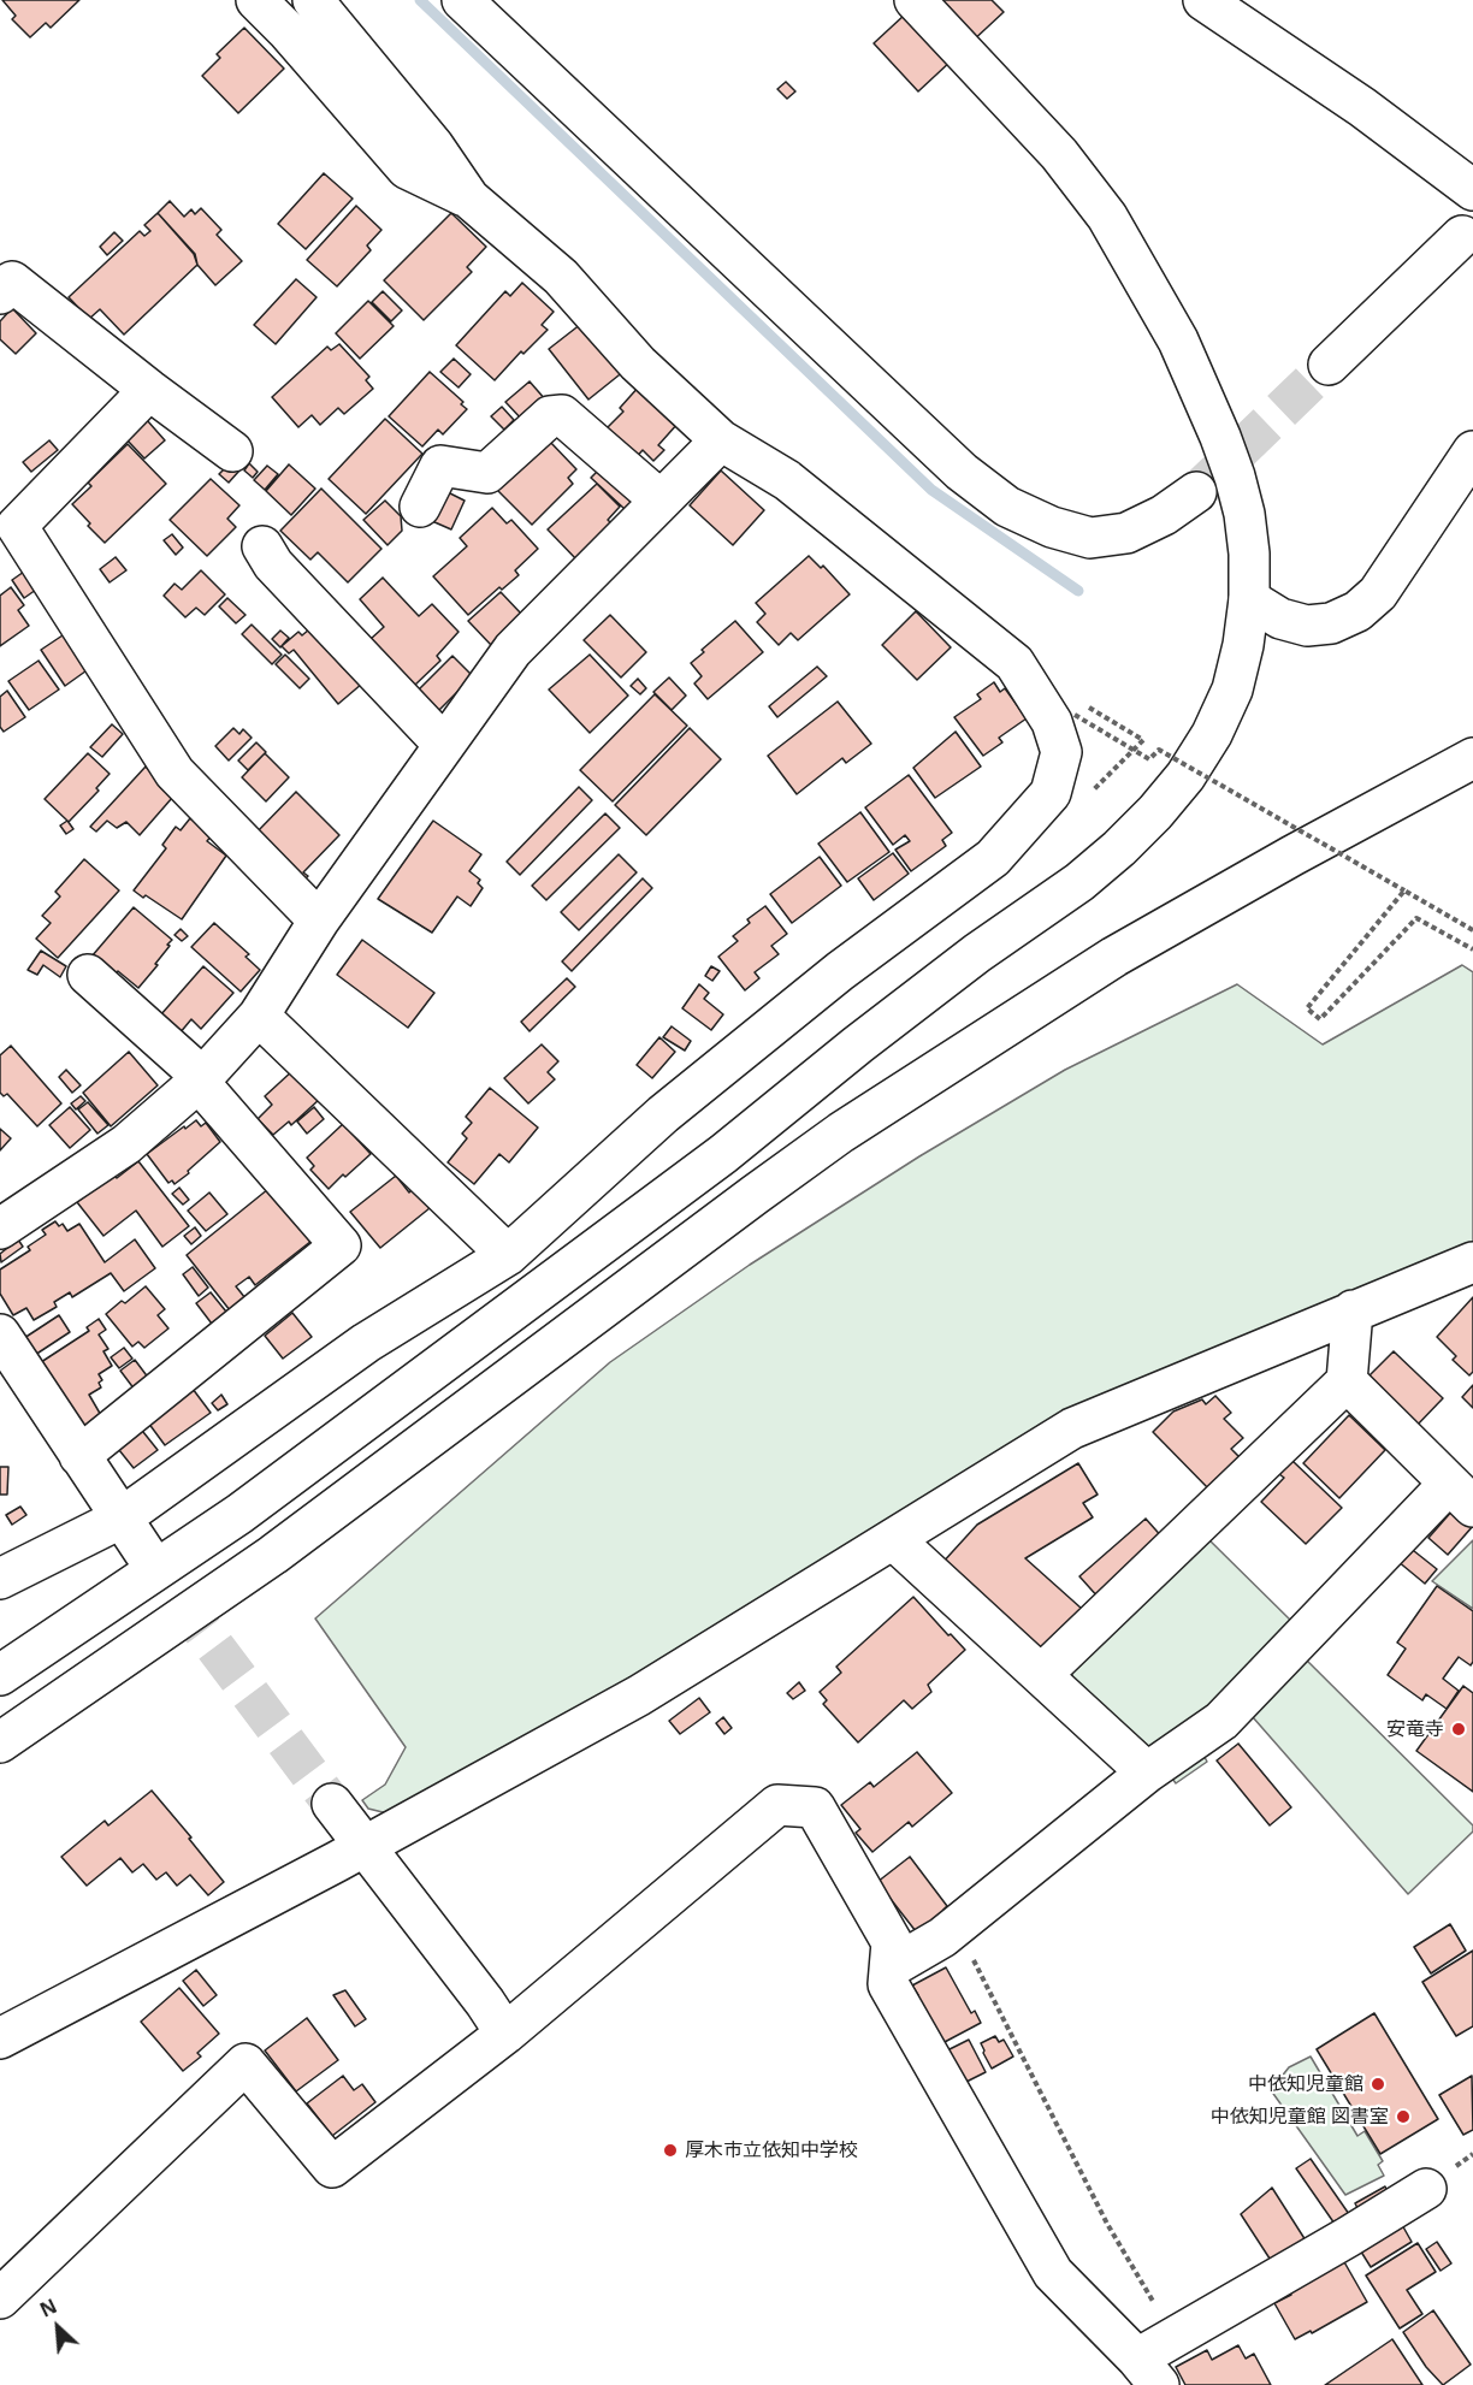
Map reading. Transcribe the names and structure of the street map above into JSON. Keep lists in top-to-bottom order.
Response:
{
  "places": [
    "安竜寺",
    "中依知児童館",
    "中依知児童館 図書室",
    "厚木市立依知中学校"
  ],
  "north": "top left"
}
